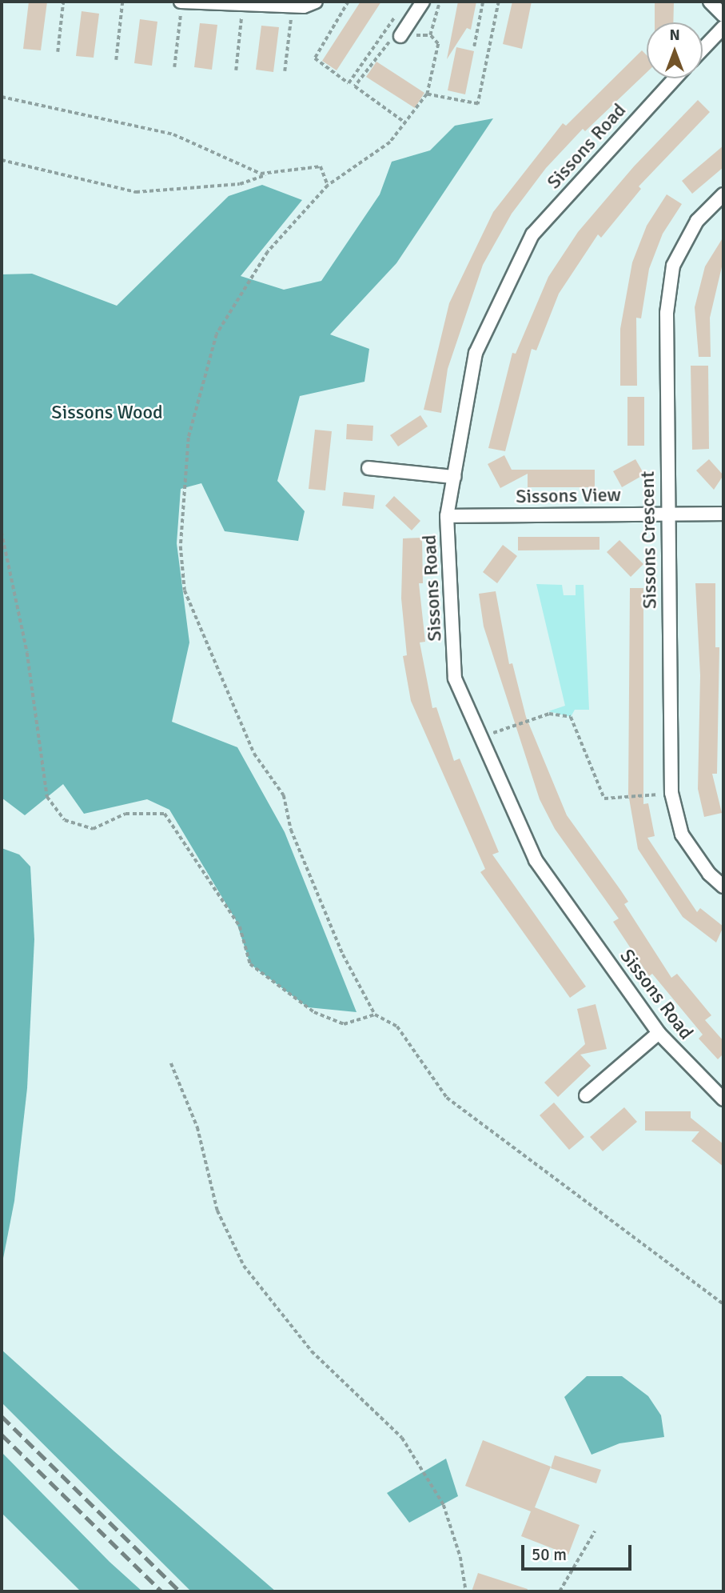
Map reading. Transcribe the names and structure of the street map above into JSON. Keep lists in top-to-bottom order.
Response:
{
  "streets": {
    "street": ["Sissons Road", "Sissons View", "Sissons Crescent"]
  },
  "crossings": [
    ["Sissons Road", "Sissons View"],
    ["Sissons View", "Sissons Crescent"]
  ],
  "parks": ["Sissons Wood"],
  "scale_bar": "50 m",
  "north": "top"
}
